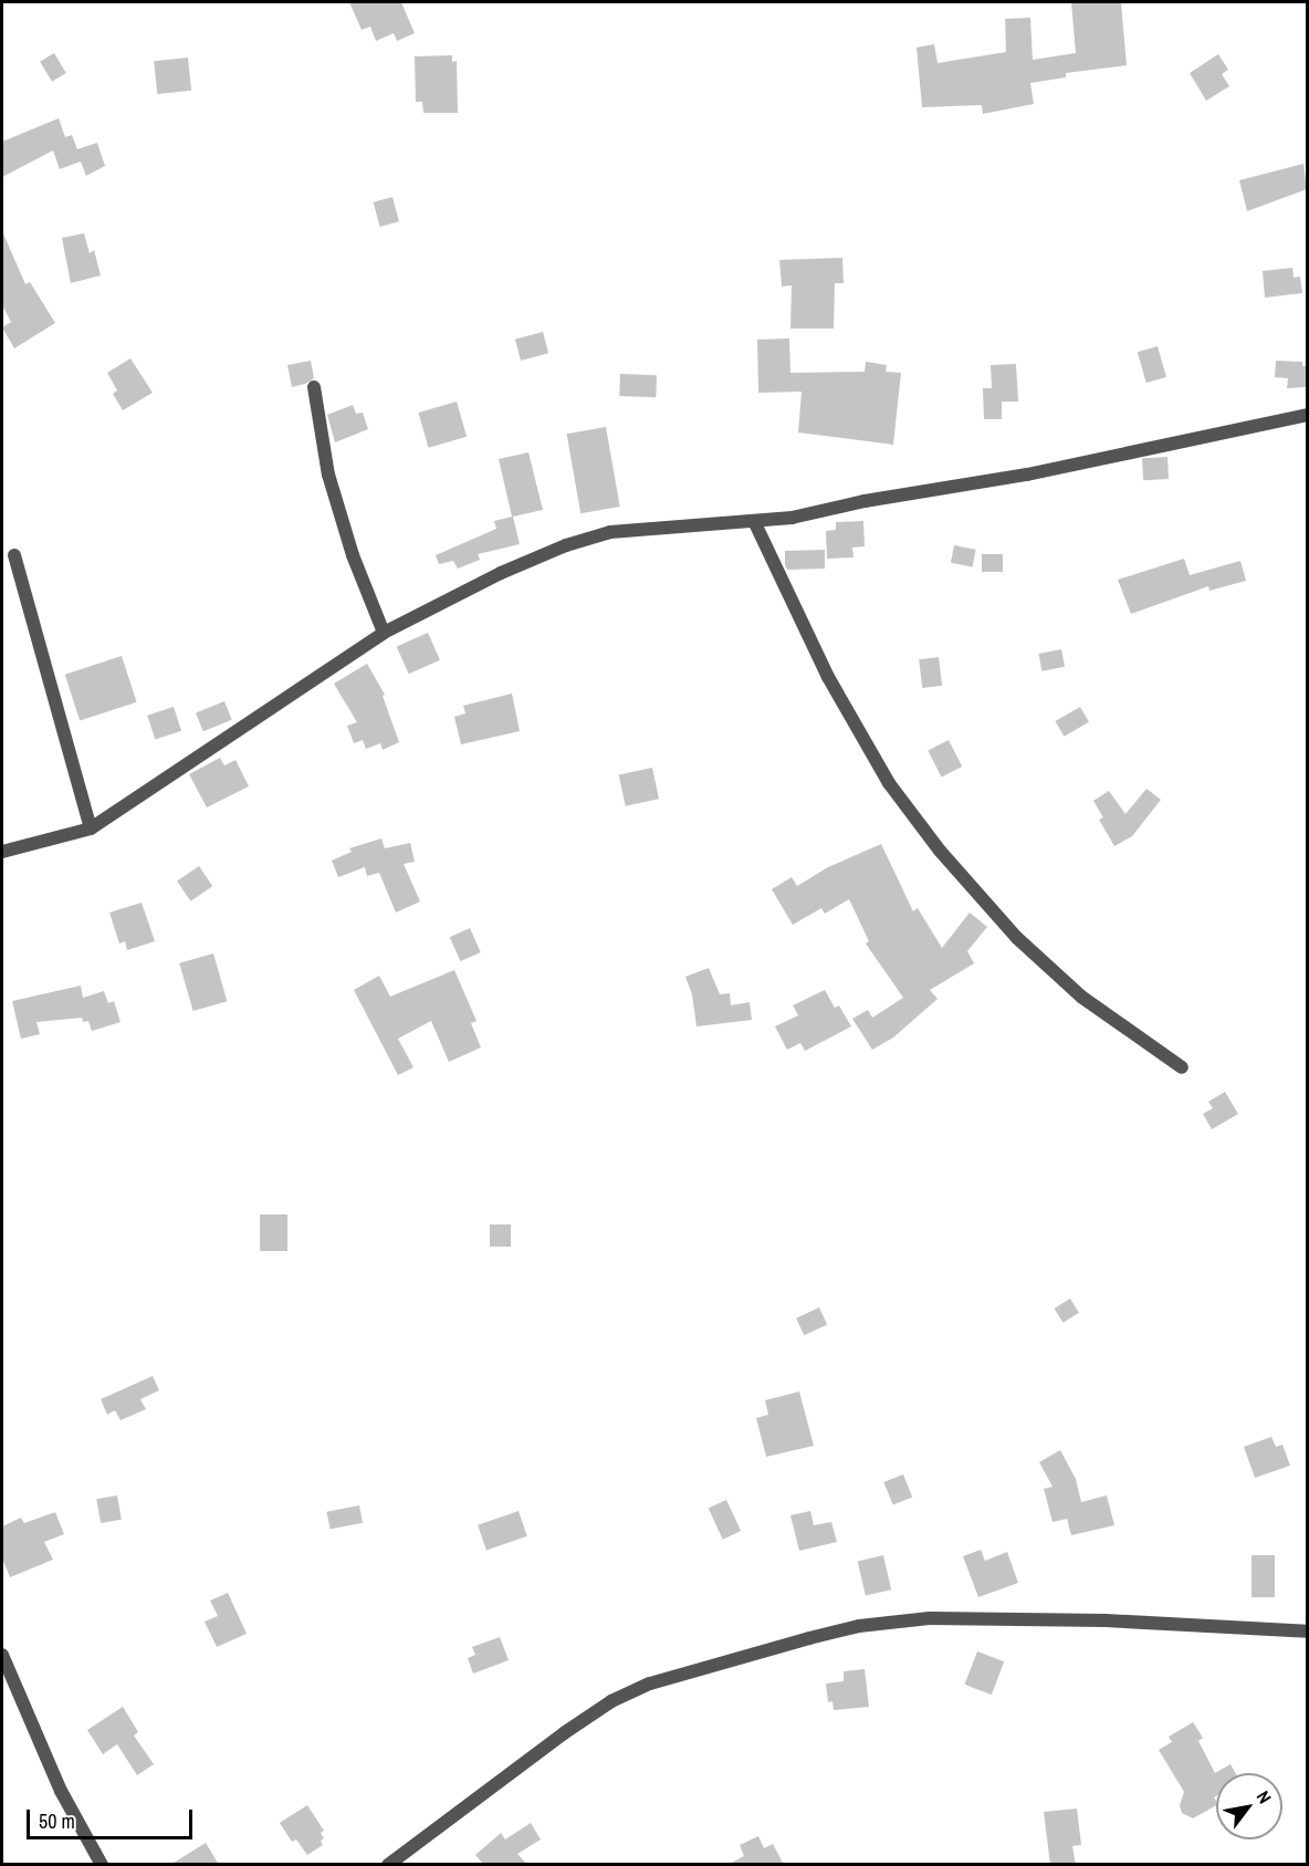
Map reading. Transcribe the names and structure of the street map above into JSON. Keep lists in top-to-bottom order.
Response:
{
  "scale_bar": "50 m",
  "north": "top right"
}
